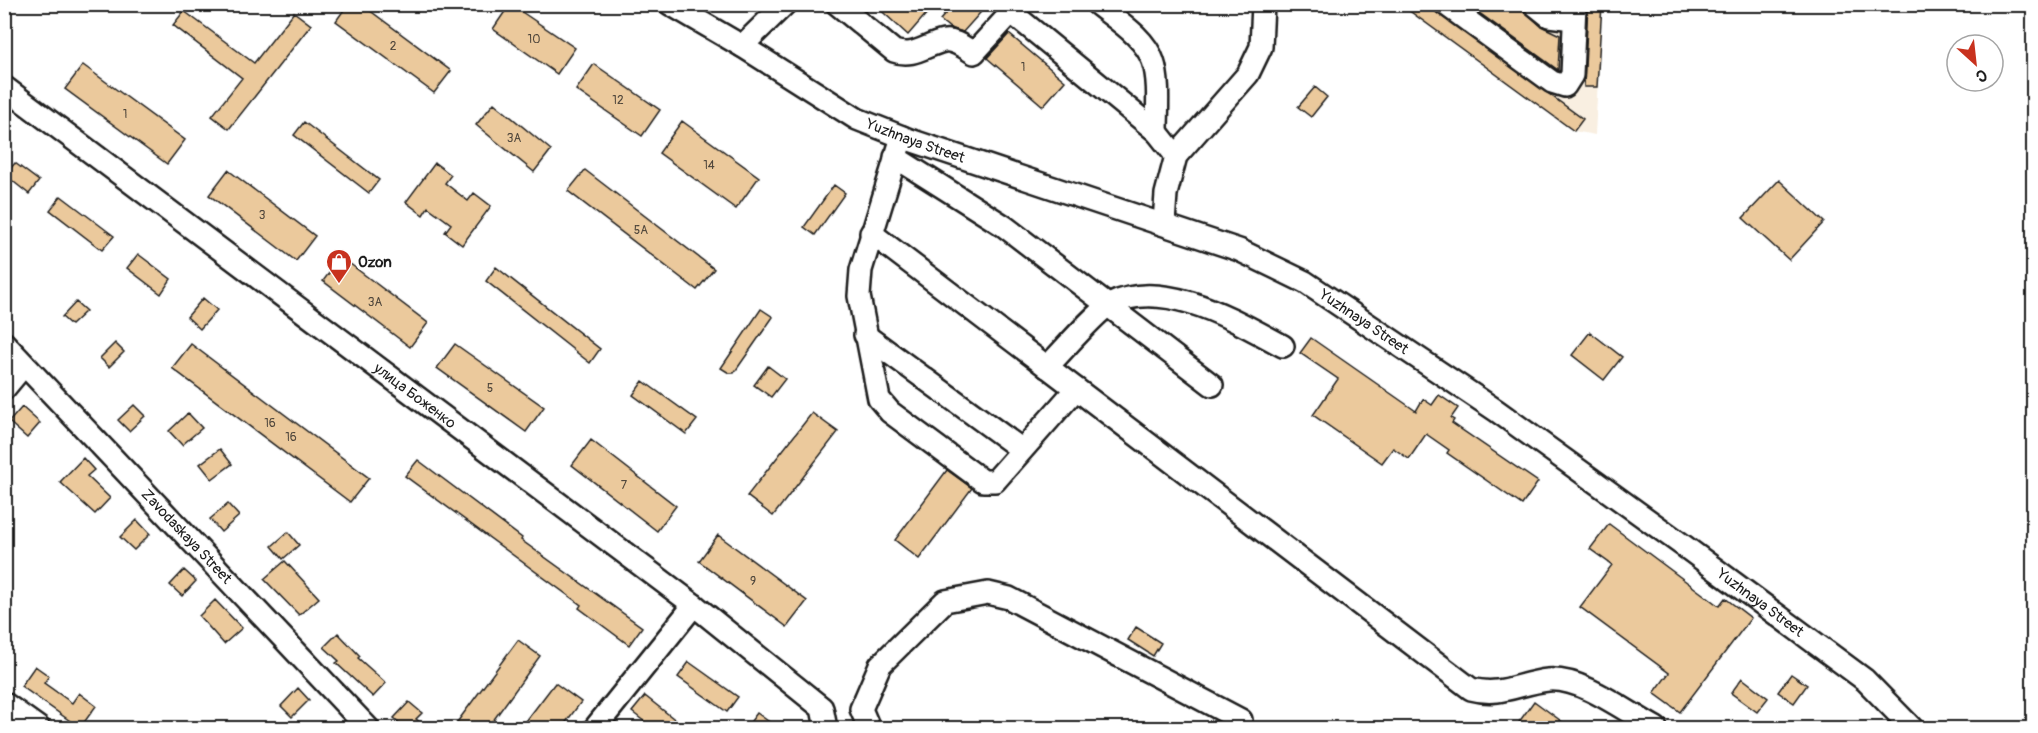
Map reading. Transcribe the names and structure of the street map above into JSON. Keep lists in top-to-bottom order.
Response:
{
  "streets": {
    "street": ["Yuzhnaya Street", "улица Боженко", "Zavodaskaya Street"]
  },
  "places": {
    "shop": ["Ozon"]
  },
  "house_numbers": [
    "10",
    "2",
    "1",
    "12",
    "1",
    "3А",
    "14",
    "3",
    "5А",
    "3А",
    "5",
    "16",
    "16",
    "7",
    "9"
  ],
  "north": "bottom right"
}
